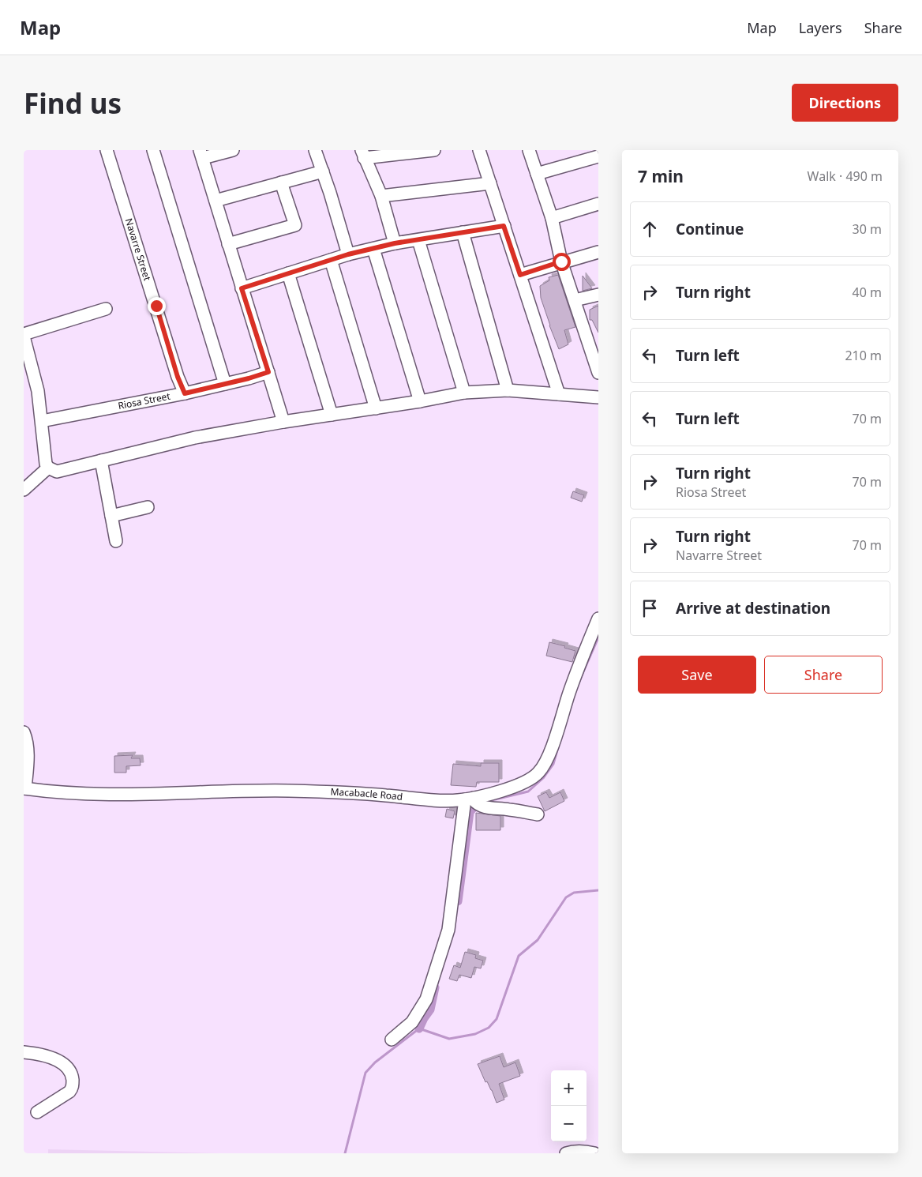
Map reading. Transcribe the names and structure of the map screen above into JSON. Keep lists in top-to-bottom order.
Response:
{
  "streets": {
    "street": ["Navarre Street", "Riosa Street", "Macabacle Road"]
  },
  "crossings": [
    ["Navarre Street", "Riosa Street"]
  ],
  "page": {
    "header": "Map",
    "nav": ["Map", "Layers", "Share"],
    "buttons": [
      "Directions",
      ["Save", "Share"]
    ],
    "title": "Find us",
    "heading": ["7 min", "Walk · 490 m"],
    "list": [
      ["Continue", "30 m"],
      ["Turn right", "40 m"],
      ["Turn left", "210 m"],
      ["Turn left", "70 m"],
      ["Turn right", "Riosa Street", "70 m"],
      ["Turn right", "Navarre Street", "70 m"],
      "Arrive at destination"
    ],
    "map_buttons": ["+", "−"]
  }
}
